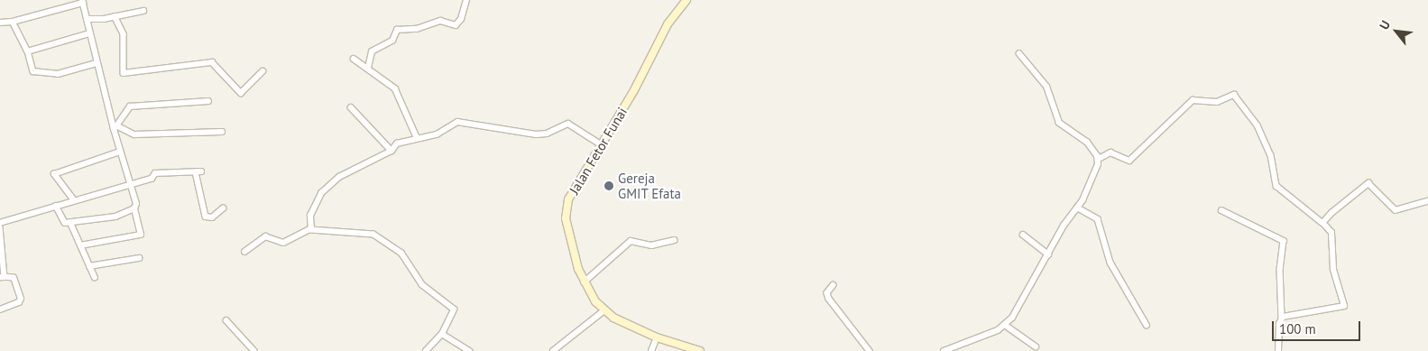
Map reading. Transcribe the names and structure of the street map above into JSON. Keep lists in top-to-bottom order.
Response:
{
  "streets": {
    "street": ["Jalan Fetor Funai"]
  },
  "places": ["Gereja GMIT Efata"],
  "scale_bar": "100 m",
  "north": "top left"
}
